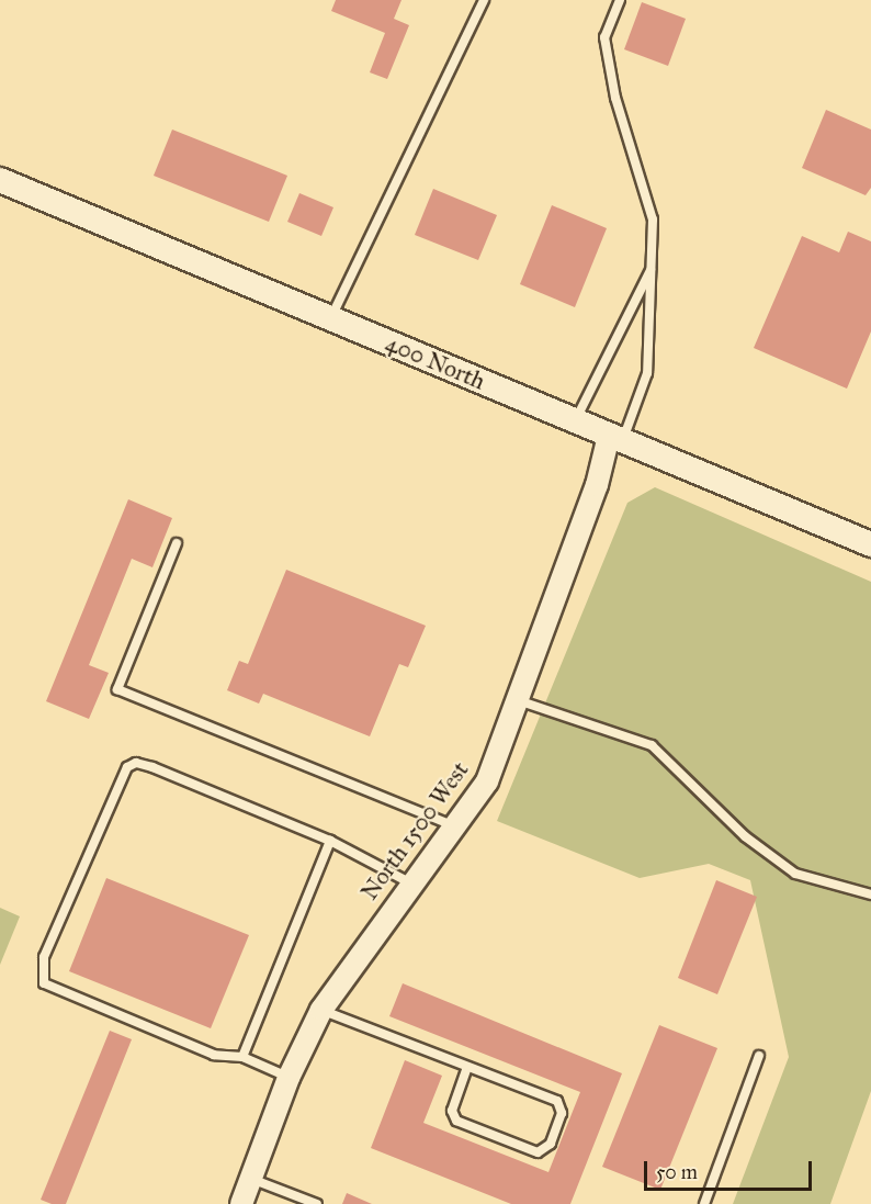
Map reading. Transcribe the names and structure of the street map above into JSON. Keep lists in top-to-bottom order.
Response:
{
  "streets": {
    "main road": ["400 North"],
    "street": ["North 1500 West"]
  },
  "crossings": [
    ["400 North", "North 1500 West"]
  ],
  "scale_bar": "50 m"
}
